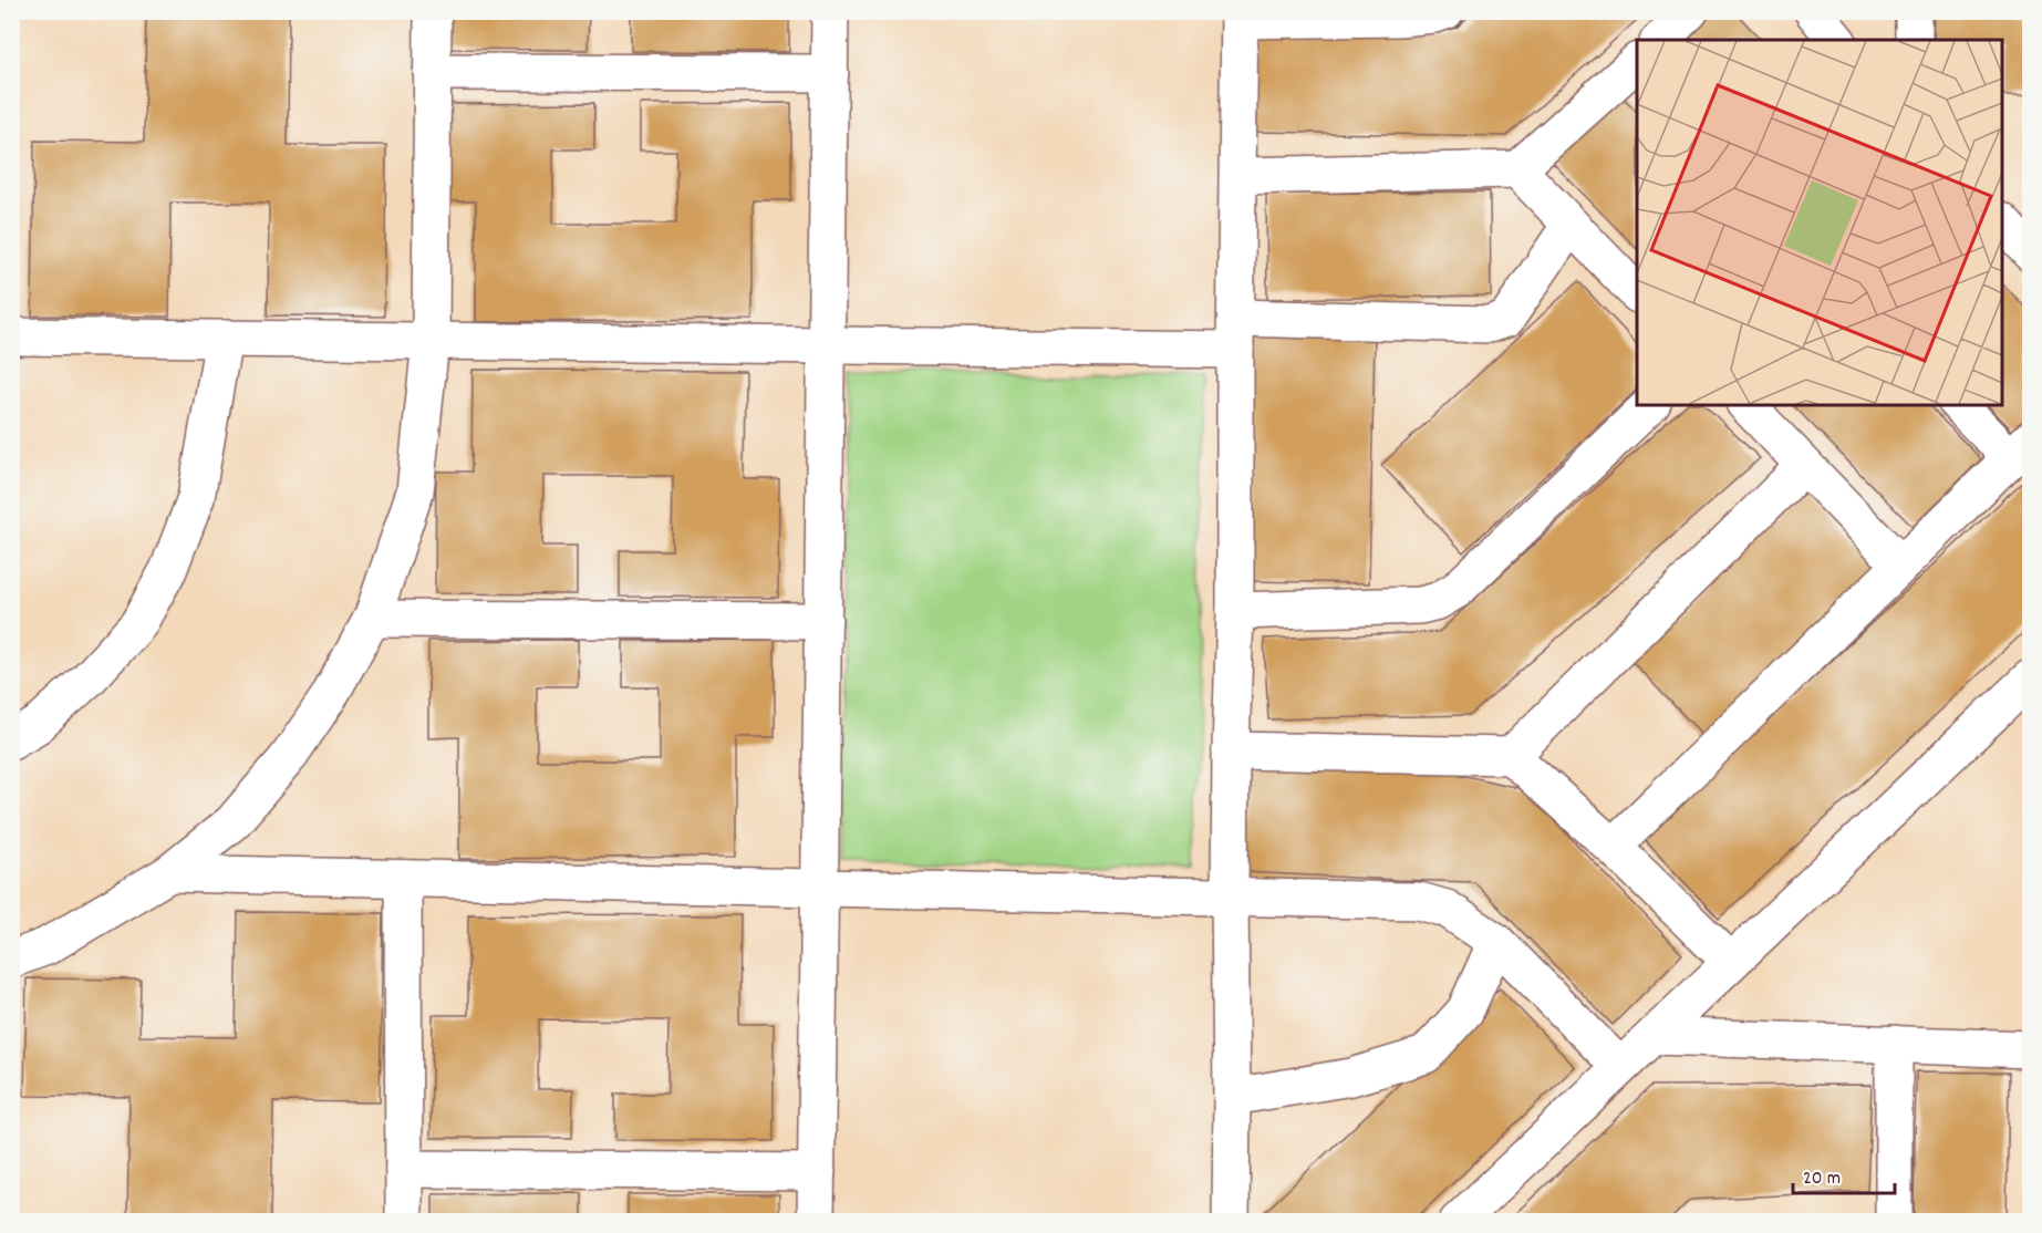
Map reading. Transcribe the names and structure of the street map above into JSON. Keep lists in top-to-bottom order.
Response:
{
  "scale_bar": "20 m"
}
